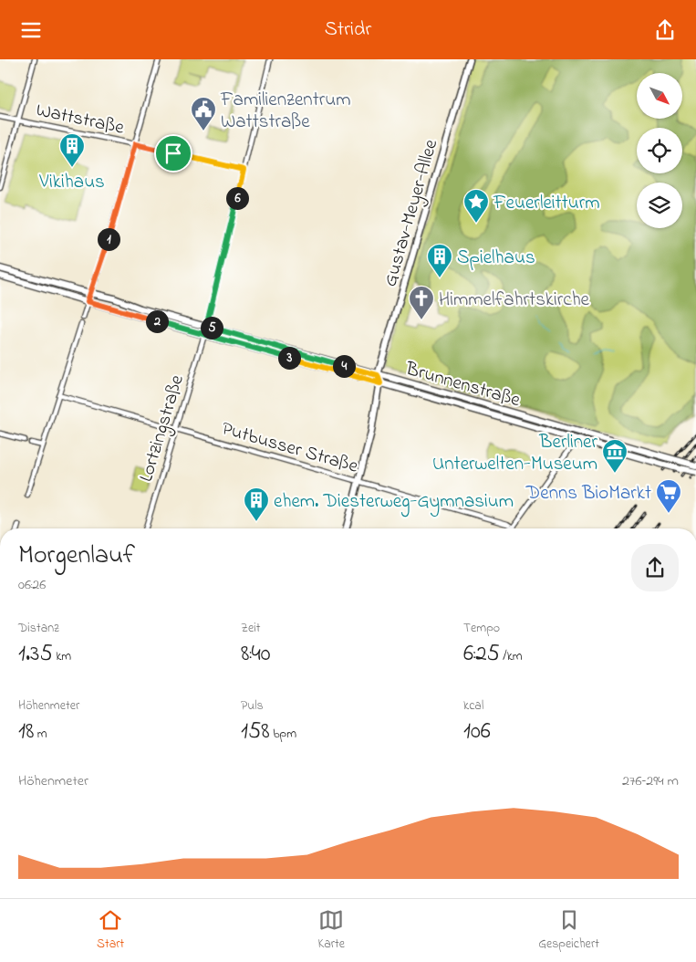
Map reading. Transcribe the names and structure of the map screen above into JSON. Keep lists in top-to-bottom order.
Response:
{
  "streets": {
    "main road": ["Gustav-Meyer-Allee", "Brunnenstraße"],
    "street": ["Wattstraße", "Lortzingstraße", "Putbusser Straße"]
  },
  "crossings": [
    ["Gustav-Meyer-Allee", "Brunnenstraße"],
    ["Brunnenstraße", "Lortzingstraße"],
    ["Lortzingstraße", "Putbusser Straße"]
  ],
  "places": {
    "public building": ["Familienzentrum Wattstraße"],
    "building": ["Vikihaus", "Spielhaus", "ehem. Diesterweg-Gymnasium"],
    "place": ["Feuerleitturm"],
    "church": ["Himmelfahrtskirche"],
    "museum": ["Berliner Unterwelten-Museum"],
    "supermarket": ["Denns BioMarkt"]
  },
  "north": "bottom right",
  "page": {
    "header": "Stridr",
    "pins": [
      "6",
      "1",
      "2",
      "5",
      "3",
      "4"
    ],
    "heading": ["Morgenlauf", "06:26"],
    "stats": [
      ["Distanz", "1.35 km"],
      ["Zeit", "8:40"],
      ["Tempo", "6:25 /km"],
      ["Höhenmeter", "18 m"],
      ["Puls", "158 bpm"],
      ["kcal", "106"]
    ],
    "chart": ["Höhenmeter", "276–294 m"],
    "tabs": ["Start", "Karte", "Gespeichert"]
  }
}
